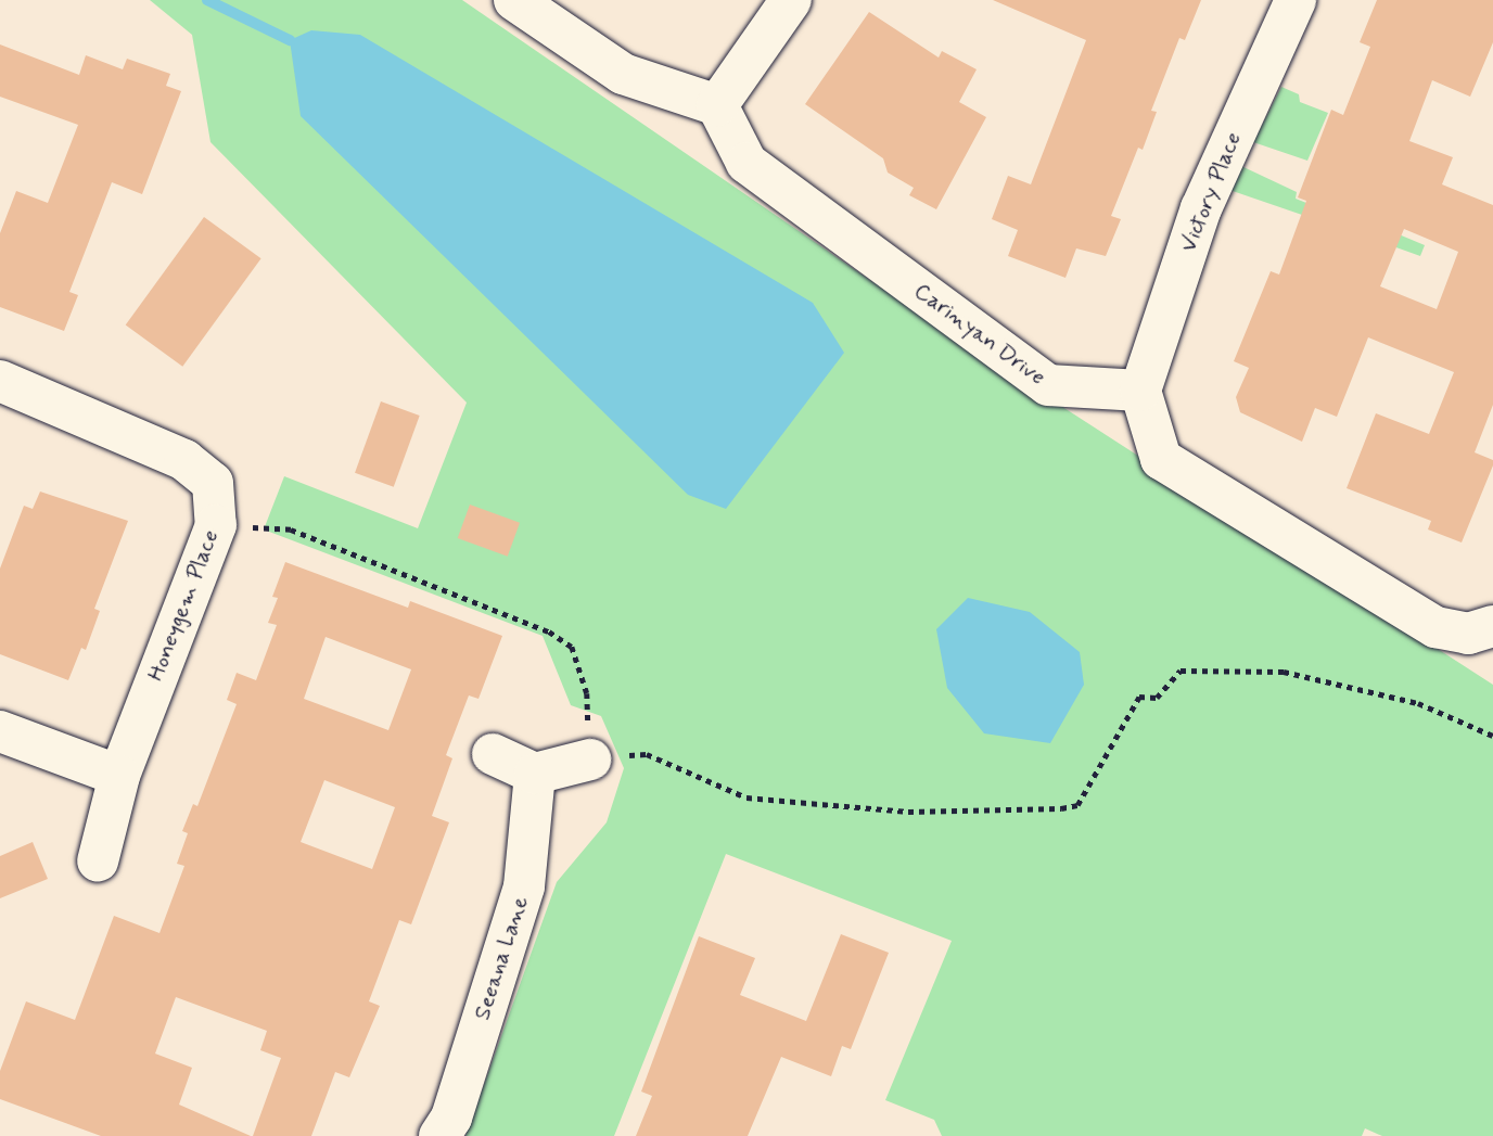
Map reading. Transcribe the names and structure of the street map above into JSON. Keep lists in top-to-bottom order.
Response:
{
  "streets": {
    "street": [
      "Victory Place",
      "Carinyan Drive",
      "Honeygem Place",
      "Seeana Lane"
    ]
  },
  "crossings": [
    ["Victory Place", "Carinyan Drive"]
  ]
}
